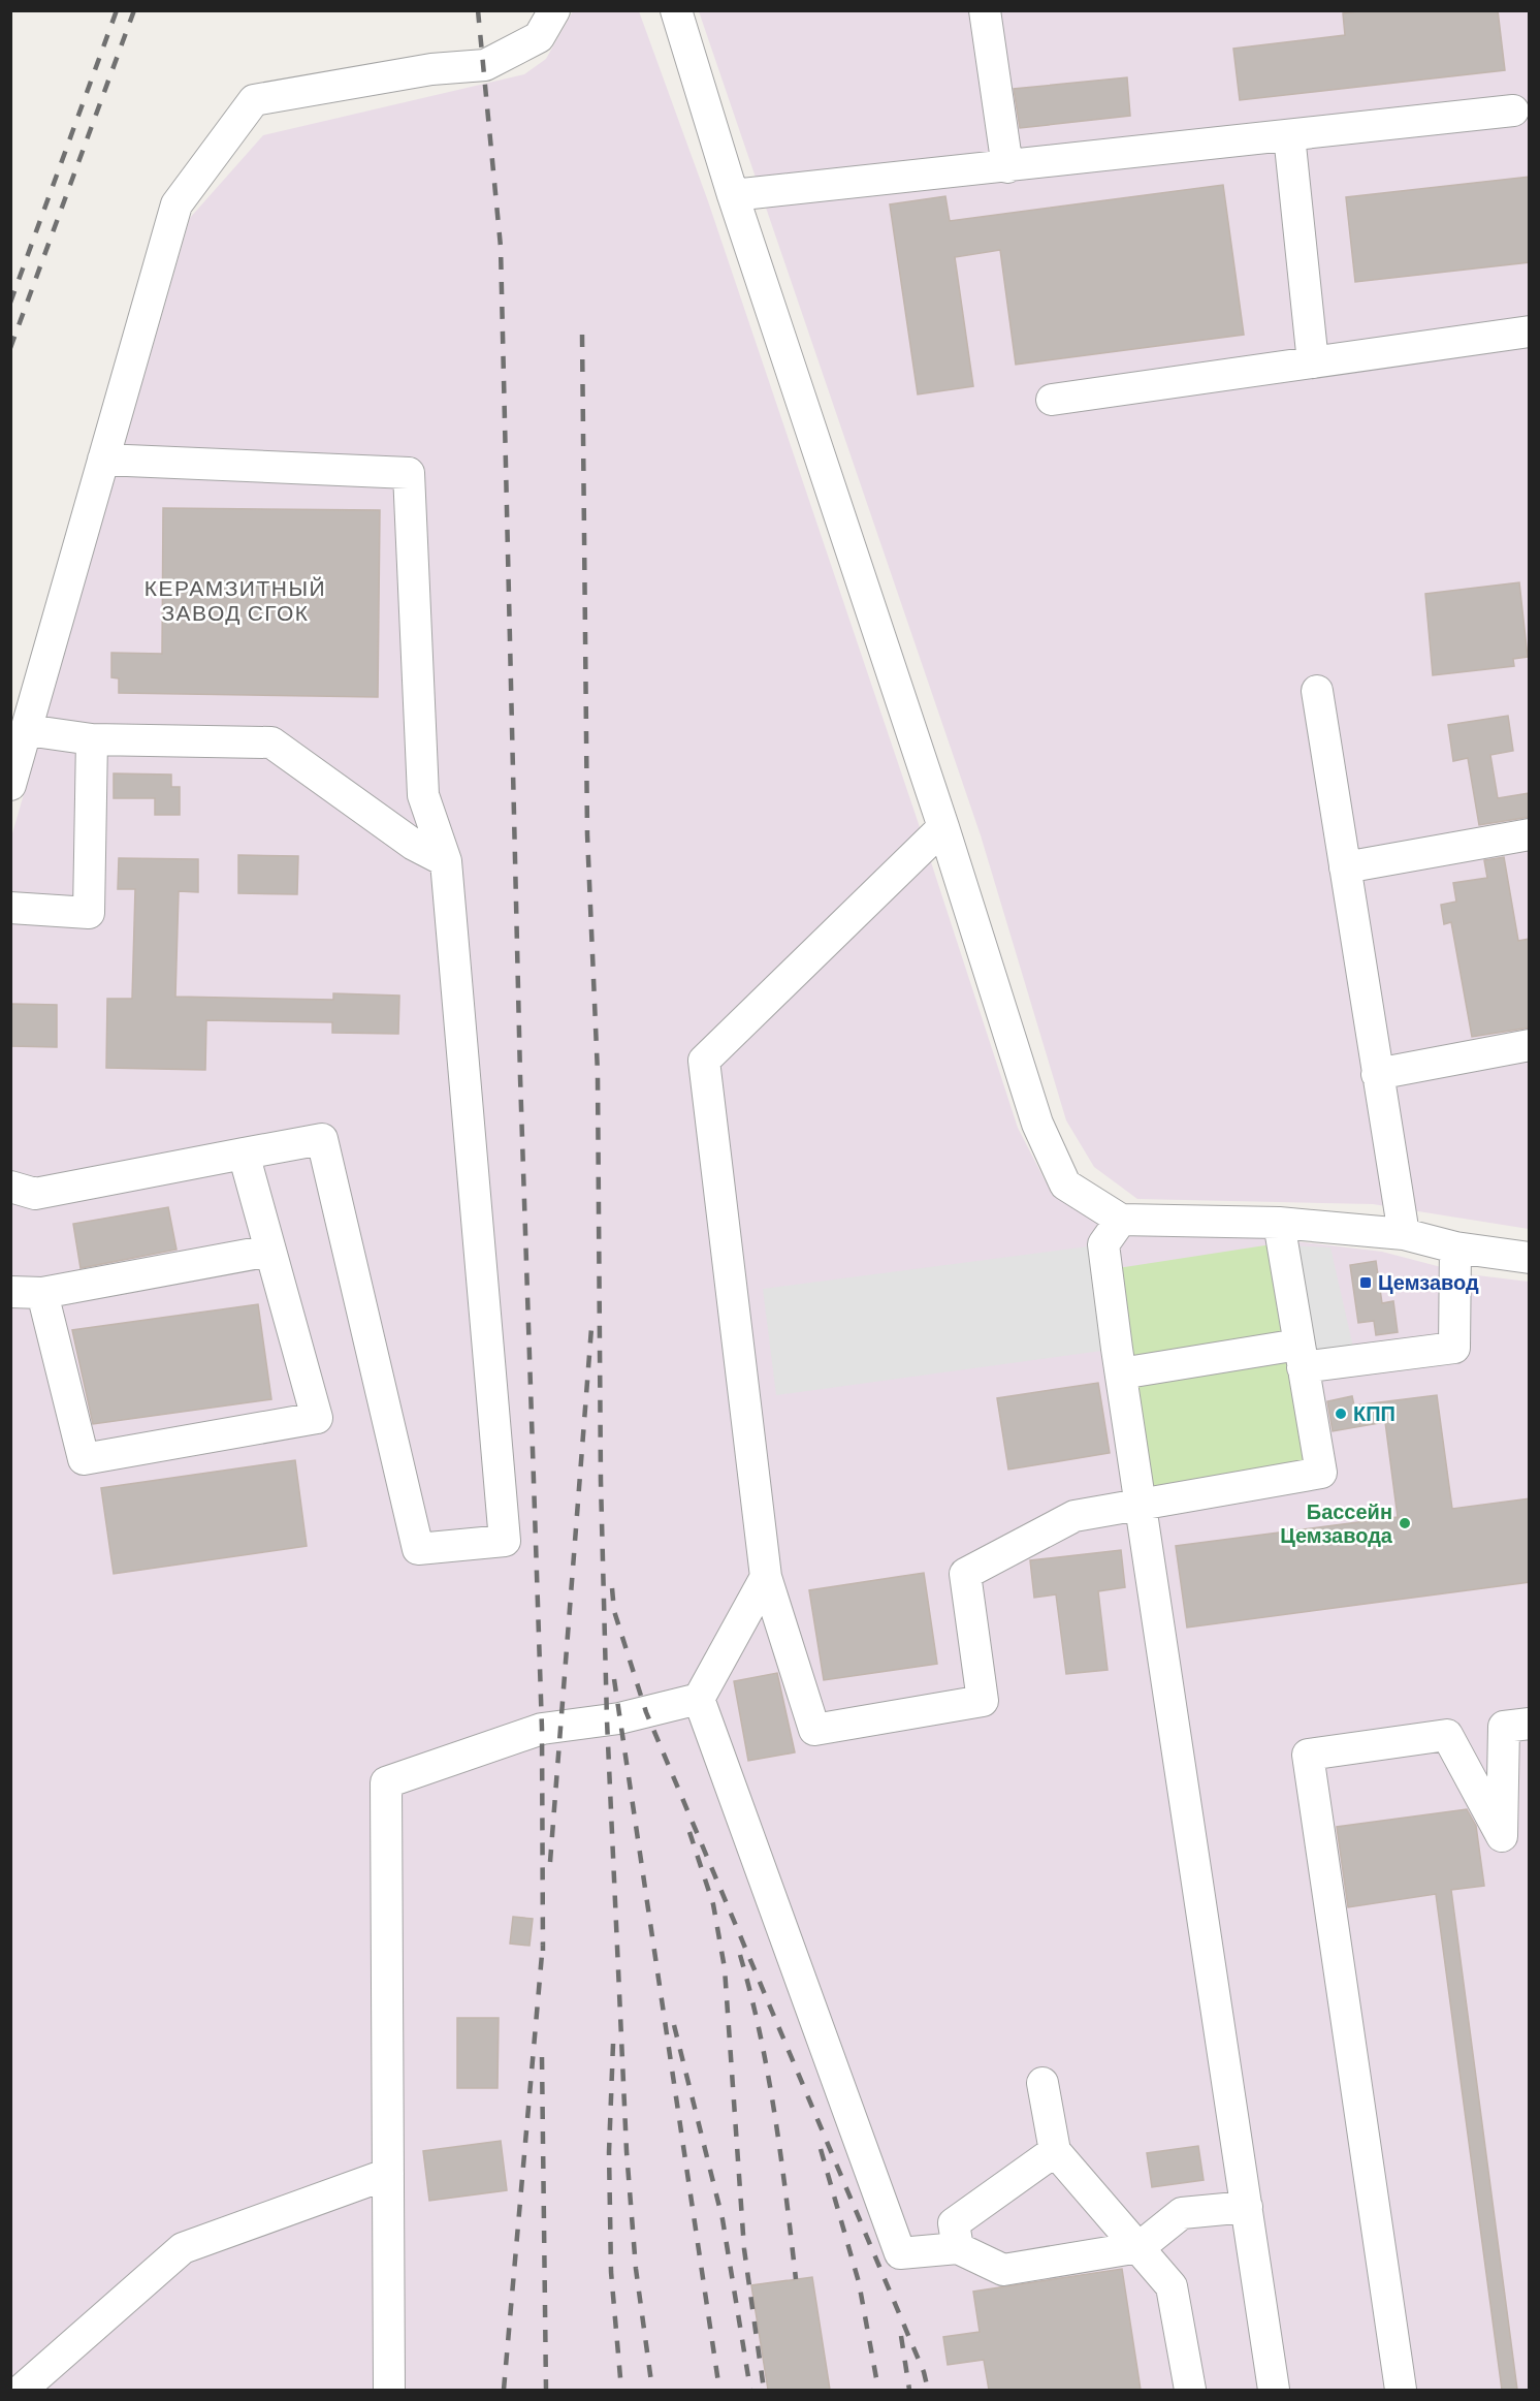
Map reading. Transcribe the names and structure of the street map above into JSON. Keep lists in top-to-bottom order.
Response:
{
  "districts": ["КЕРАМЗИТНЫЙ ЗАВОД СГОК"],
  "places": {
    "transit": ["Цемзавод"],
    "other": ["КПП", "Бассейн Цемзавода"]
  }
}
